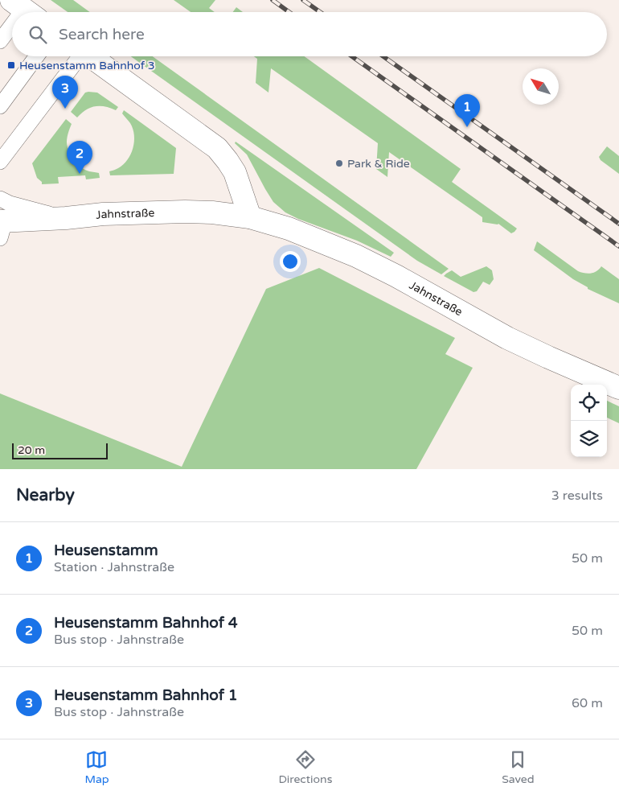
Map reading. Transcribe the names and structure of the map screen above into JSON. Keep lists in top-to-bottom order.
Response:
{
  "streets": {
    "street": ["Jahnstraße"]
  },
  "places": {
    "transit": ["Heusenstamm Bahnhof 3"],
    "other": ["Park & Ride"]
  },
  "scale_bar": "20 m",
  "north": "top left",
  "page": {
    "search": "Search here",
    "pins": ["3", "1", "2"],
    "scale": "20 m",
    "heading": ["Nearby", "3 results"],
    "list": [
      {
        "mark": "1",
        "name": "Heusenstamm",
        "note": "Station · Jahnstraße",
        "value": "50 m"
      },
      {
        "mark": "2",
        "name": "Heusenstamm Bahnhof 4",
        "note": "Bus stop · Jahnstraße",
        "value": "50 m"
      },
      {
        "mark": "3",
        "name": "Heusenstamm Bahnhof 1",
        "note": "Bus stop · Jahnstraße",
        "value": "60 m"
      }
    ],
    "nav": ["Map", "Directions", "Saved"]
  }
}
